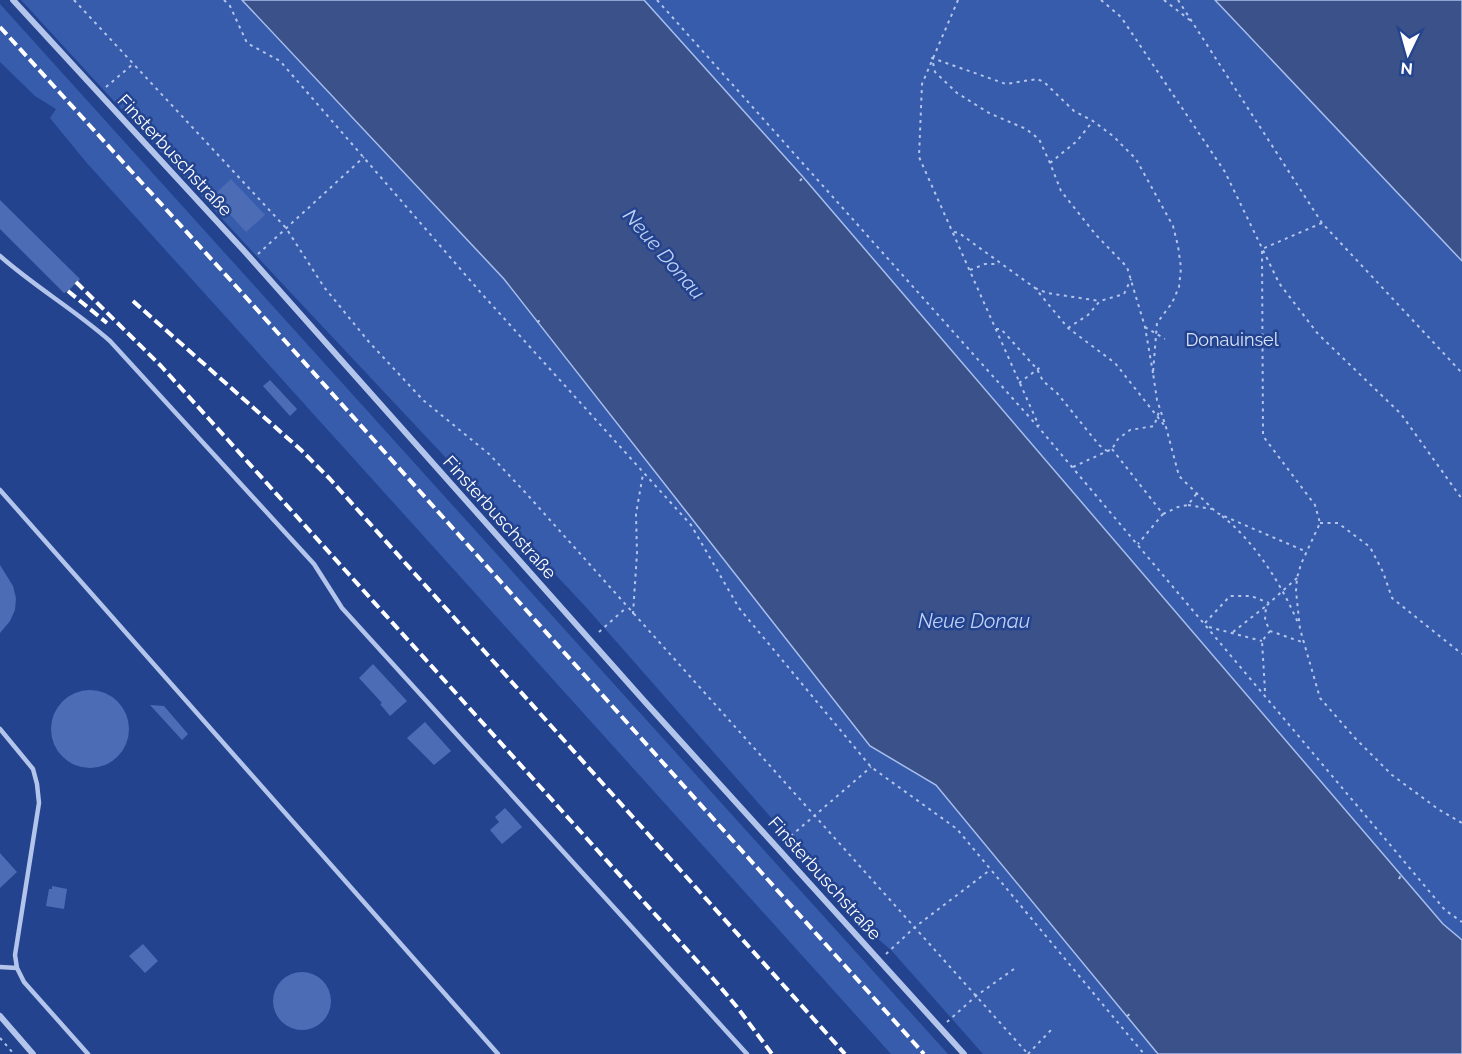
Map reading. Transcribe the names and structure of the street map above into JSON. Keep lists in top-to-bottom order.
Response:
{
  "streets": {
    "street": ["Finsterbuschstraße"]
  },
  "water": ["Neue Donau"],
  "parks": ["Donauinsel"],
  "north": "bottom"
}
